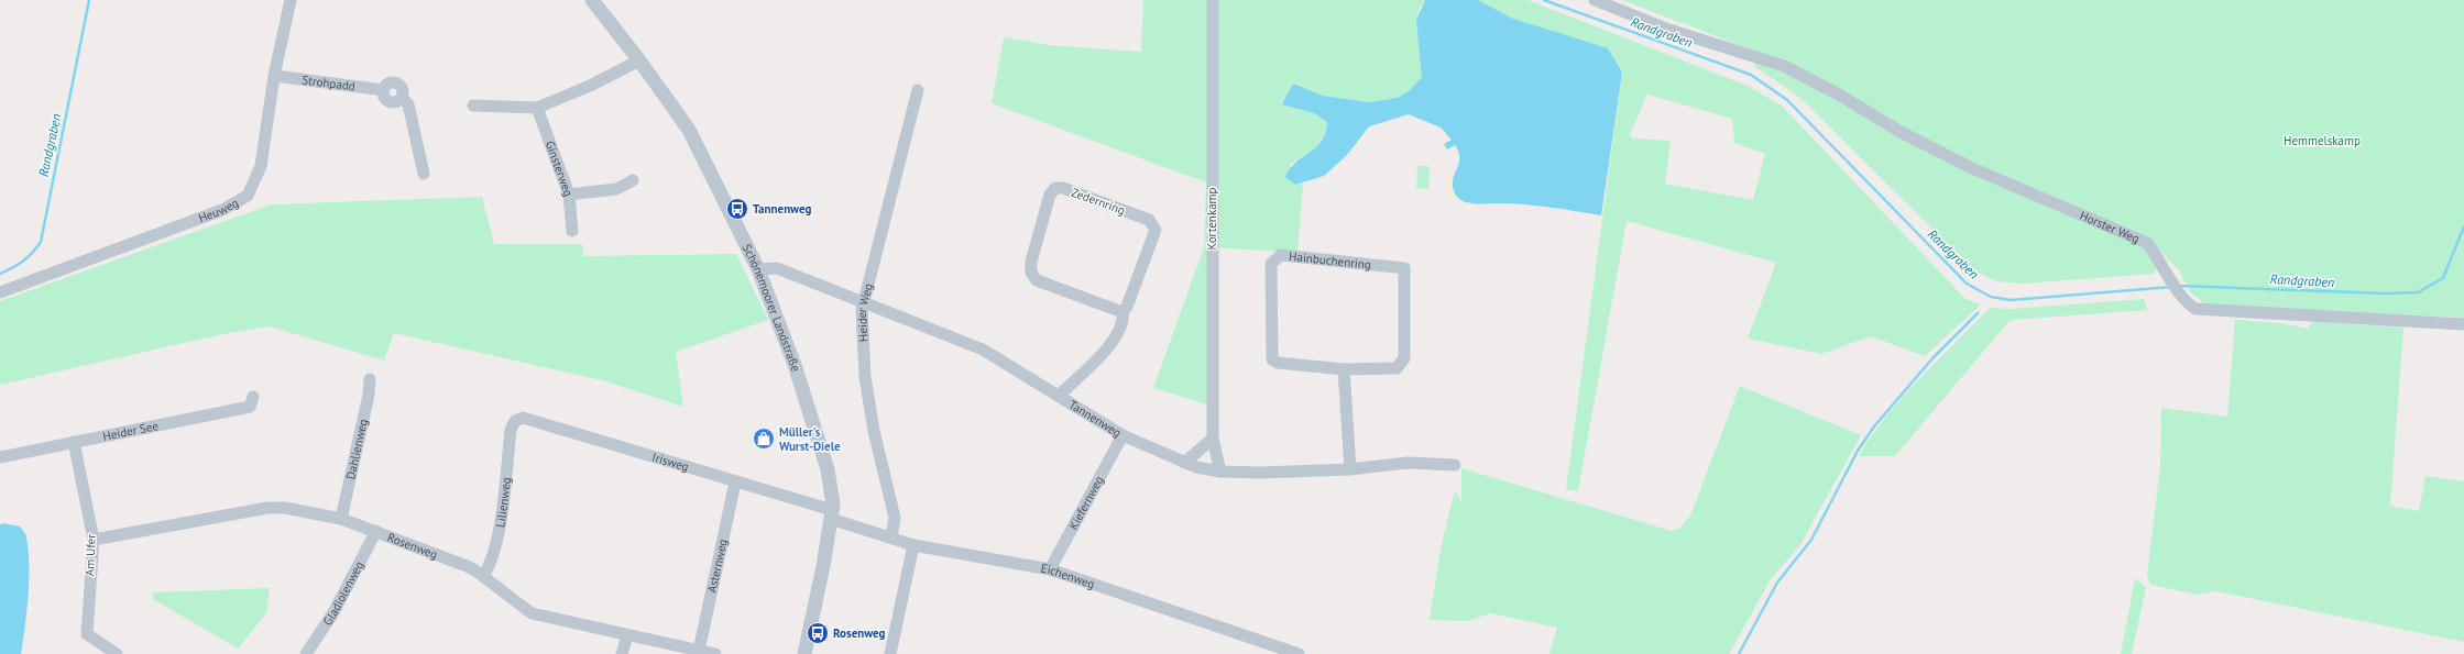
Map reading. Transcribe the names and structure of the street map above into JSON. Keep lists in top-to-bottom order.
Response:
{
  "streets": {
    "street": [
      "Strohpadd",
      "Ginsterweg",
      "Zedernring",
      "Heuweg",
      "Kortenkamp",
      "Horster Weg",
      "Hainbuchenring",
      "Schönemoorer Landstraße",
      "Heider Weg",
      "Tannenweg",
      "Heider See",
      "Dahlienweg",
      "Irisweg",
      "Lilienweg",
      "Kiefernweg",
      "Rosenweg",
      "Am Ufer",
      "Asternweg",
      "Eichenweg",
      "Gladiolenweg"
    ]
  },
  "crossings": [
    ["Strohpadd", "Heuweg"],
    ["Zedernring", "Tannenweg"],
    ["Kortenkamp", "Tannenweg"],
    ["Schönemoorer Landstraße", "Tannenweg"],
    ["Schönemoorer Landstraße", "Irisweg"],
    ["Schönemoorer Landstraße", "Eichenweg"],
    ["Heider Weg", "Tannenweg"],
    ["Heider Weg", "Eichenweg"],
    ["Tannenweg", "Kiefernweg"],
    ["Heider See", "Am Ufer"],
    ["Dahlienweg", "Rosenweg"],
    ["Irisweg", "Lilienweg"],
    ["Irisweg", "Asternweg"],
    ["Irisweg", "Eichenweg"],
    ["Lilienweg", "Rosenweg"],
    ["Kiefernweg", "Eichenweg"],
    ["Rosenweg", "Am Ufer"],
    ["Rosenweg", "Asternweg"],
    ["Rosenweg", "Gladiolenweg"]
  ],
  "water": ["Randgraben"],
  "parks": ["Hemmelskamp"],
  "places": {
    "bus stop": ["Tannenweg", "Rosenweg"],
    "shop": ["Müller's Wurst-Diele"]
  }
}
